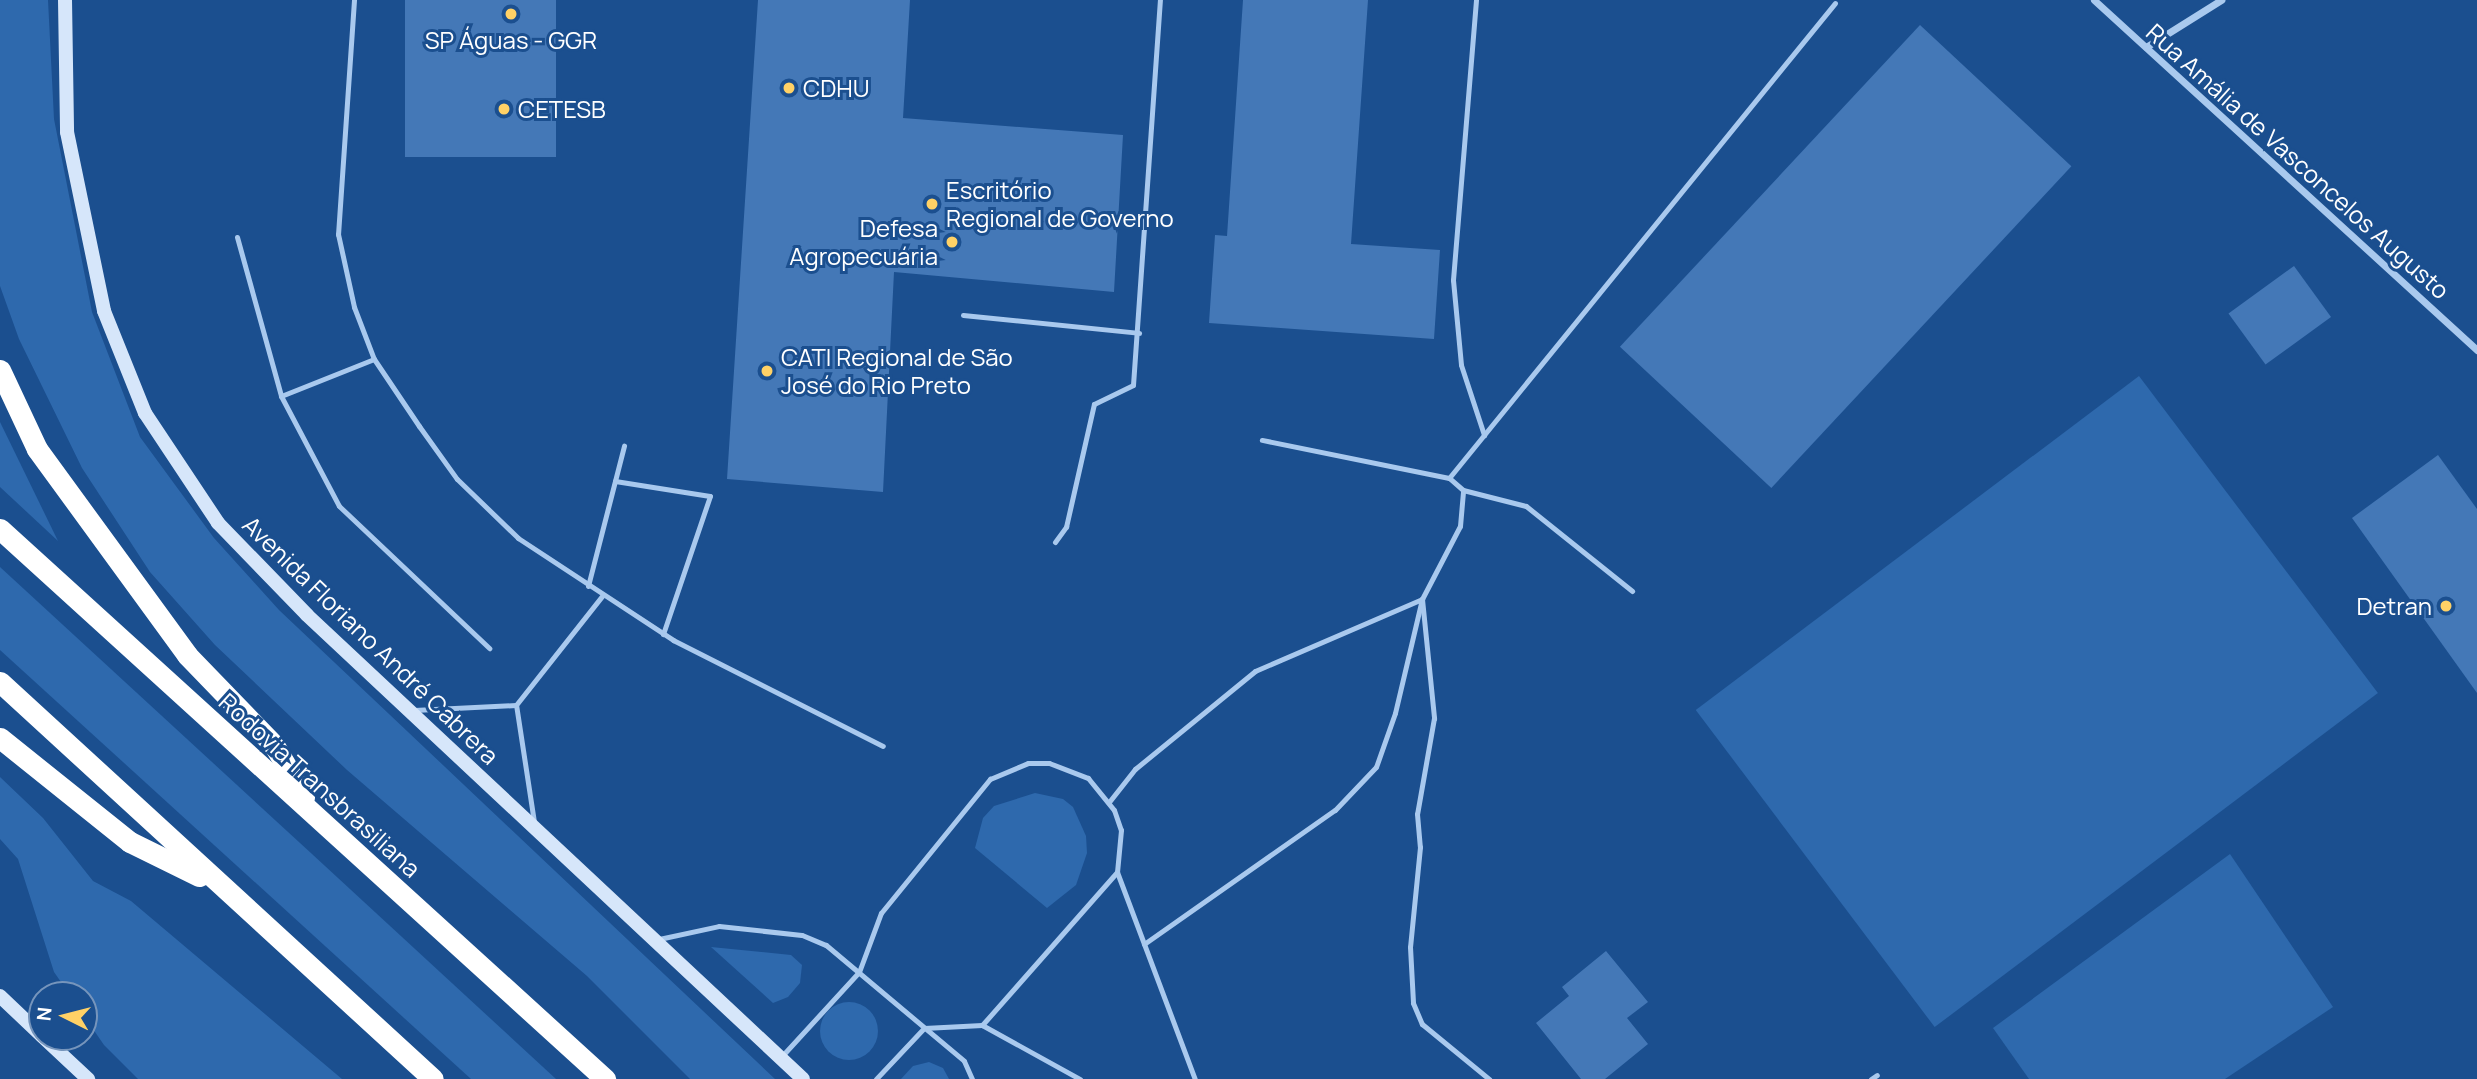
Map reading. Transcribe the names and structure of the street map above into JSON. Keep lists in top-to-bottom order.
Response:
{
  "streets": {
    "highway": ["Rodovia Transbrasiliana"],
    "main road": ["Avenida Floriano André Cabrera"],
    "street": ["Rua Amália de Vasconcelos Augusto"]
  },
  "places": [
    "SP Águas - GGR",
    "CDHU",
    "CETESB",
    "Escritório Regional de Governo",
    "Defesa Agropecuária",
    "CATI Regional de São José do Rio Preto",
    "Detran"
  ],
  "north": "left"
}
